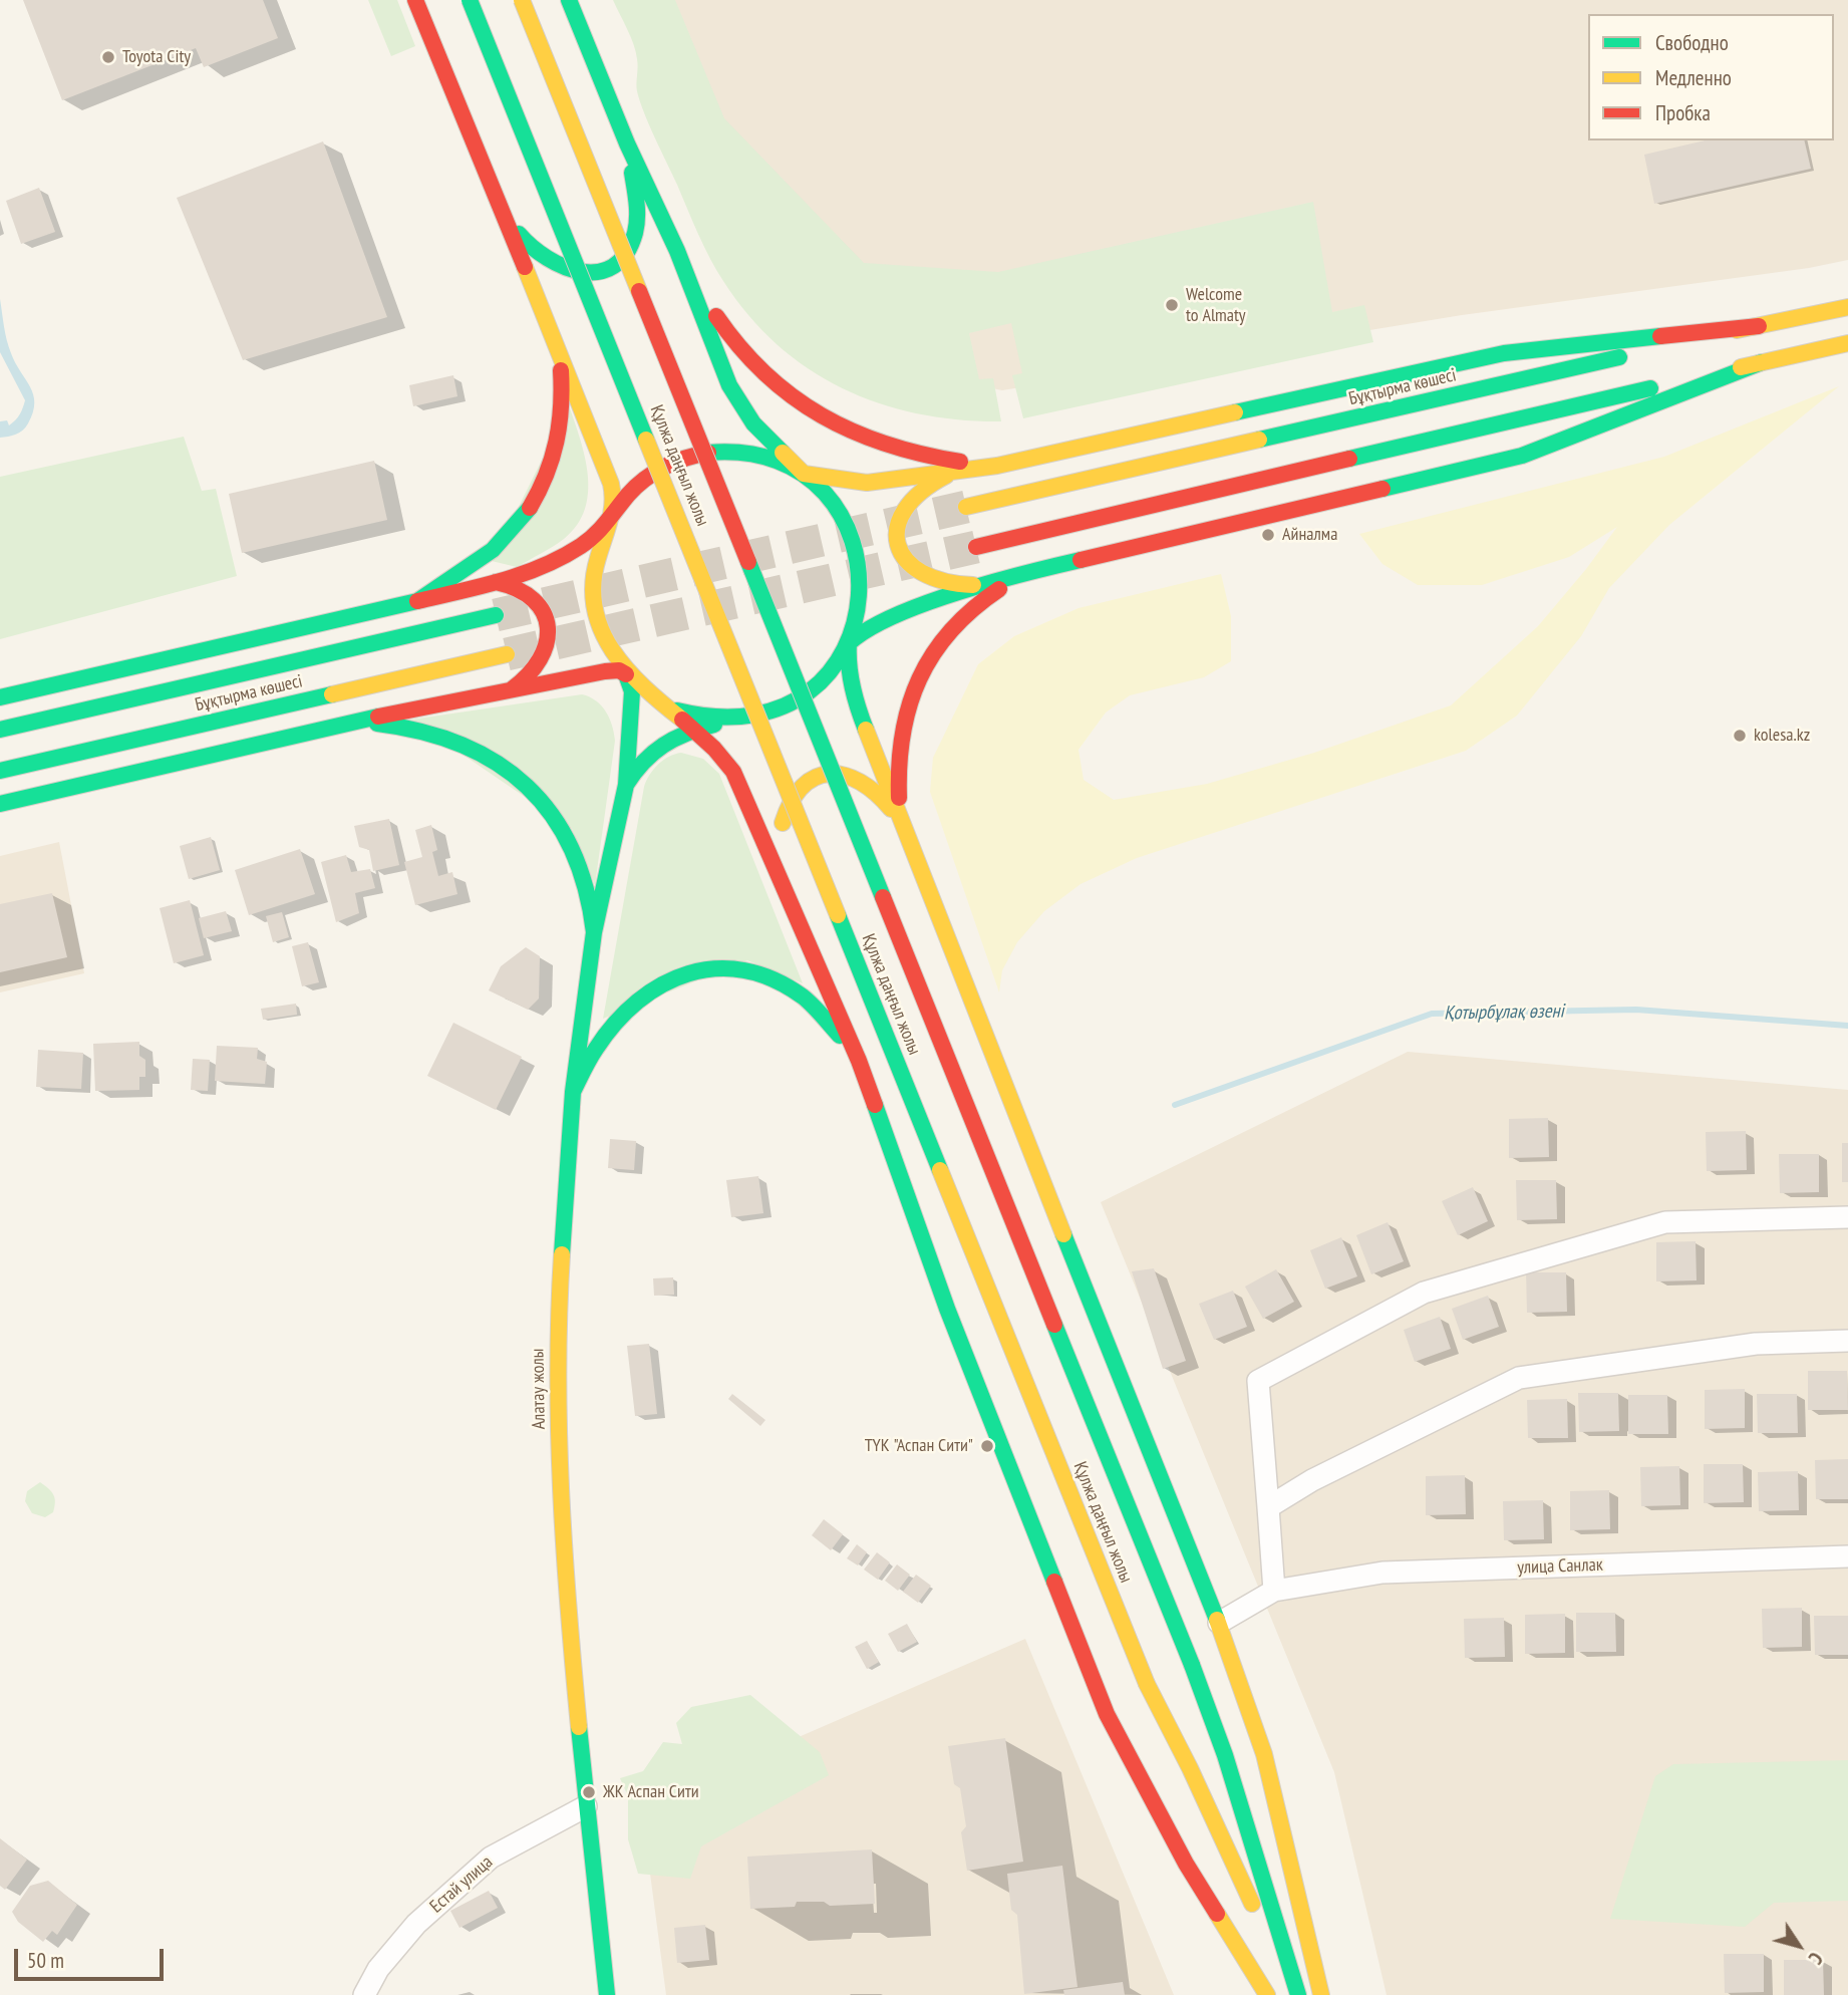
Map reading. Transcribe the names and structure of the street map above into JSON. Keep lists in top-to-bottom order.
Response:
{
  "streets": {
    "main road": ["Бұқтырма көшесі", "Құлжа даңғыл жолы", "Алатау жолы"],
    "street": ["улица Санлак", "Естай улица"]
  },
  "crossings": [
    ["Алатау жолы", "Естай улица"]
  ],
  "water": ["Қотырбұлақ өзені"],
  "places": [
    "Toyota City",
    "Welcome to Almaty",
    "Айналма",
    "kolesa.kz",
    "ТҮК \"Аспан Сити\"",
    "ЖК Аспан Сити"
  ],
  "legend": ["Свободно", "Медленно", "Пробка"],
  "scale_bar": "50 m",
  "north": "bottom right"
}
